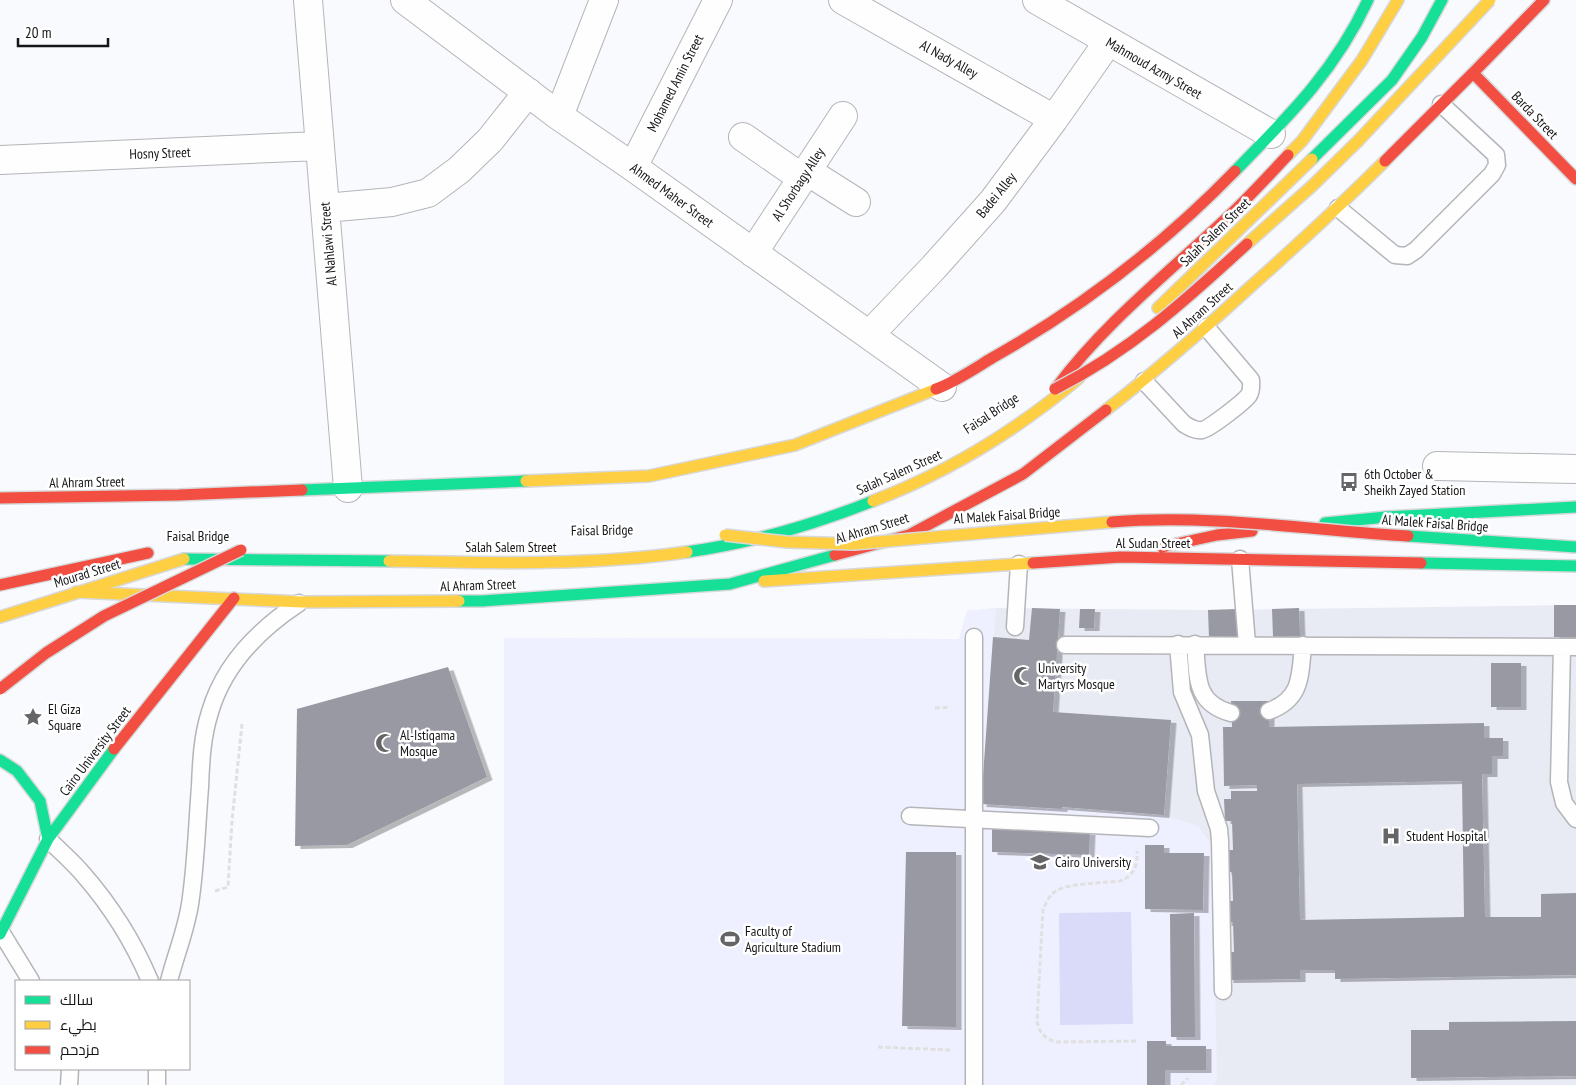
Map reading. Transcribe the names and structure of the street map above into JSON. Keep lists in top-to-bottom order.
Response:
{
  "streets": {
    "main road": [
      "Barda Street",
      "Salah Salem Street",
      "Al Ahram Street",
      "Faisal Bridge",
      "Al Malek Faisal Bridge",
      "Al Sudan Street",
      "Mourad Street",
      "Cairo University Street"
    ],
    "street": [
      "Al Nady Alley",
      "Mahmoud Azmy Street",
      "Mohamed Amin Street",
      "Hosny Street",
      "Al Shorbagy Alley",
      "Ahmed Maher Street",
      "Badei Alley",
      "Al Nahlawi Street"
    ]
  },
  "crossings": [
    ["Al Nady Alley", "Badei Alley"],
    ["Mahmoud Azmy Street", "Badei Alley"],
    ["Mahmoud Azmy Street", "Al Ahram Street"],
    ["Mohamed Amin Street", "Ahmed Maher Street"],
    ["Barda Street", "Al Ahram Street"],
    ["Hosny Street", "Al Nahlawi Street"],
    ["Al Shorbagy Alley", "Ahmed Maher Street"],
    ["Ahmed Maher Street", "Badei Alley"],
    ["Ahmed Maher Street", "Al Ahram Street"],
    ["Salah Salem Street", "Faisal Bridge"],
    ["Salah Salem Street", "Mourad Street"],
    ["Al Nahlawi Street", "Al Ahram Street"],
    ["Al Ahram Street", "Al Sudan Street"],
    ["Al Ahram Street", "Mourad Street"],
    ["Al Ahram Street", "Cairo University Street"],
    ["Faisal Bridge", "Al Malek Faisal Bridge"],
    ["Faisal Bridge", "Mourad Street"],
    ["Al Malek Faisal Bridge", "Al Sudan Street"]
  ],
  "places": {
    "bus stop": ["6th October & Sheikh Zayed Station"],
    "mosque": ["University Martyrs Mosque", "Al-Istiqama Mosque"],
    "place": ["El Giza Square"],
    "hospital": ["Student Hospital"],
    "school or university": ["Cairo University"],
    "sports": ["Faculty of Agriculture Stadium"]
  },
  "legend": ["سالك", "بطيء", "مزدحم"],
  "scale_bar": "20 m"
}
